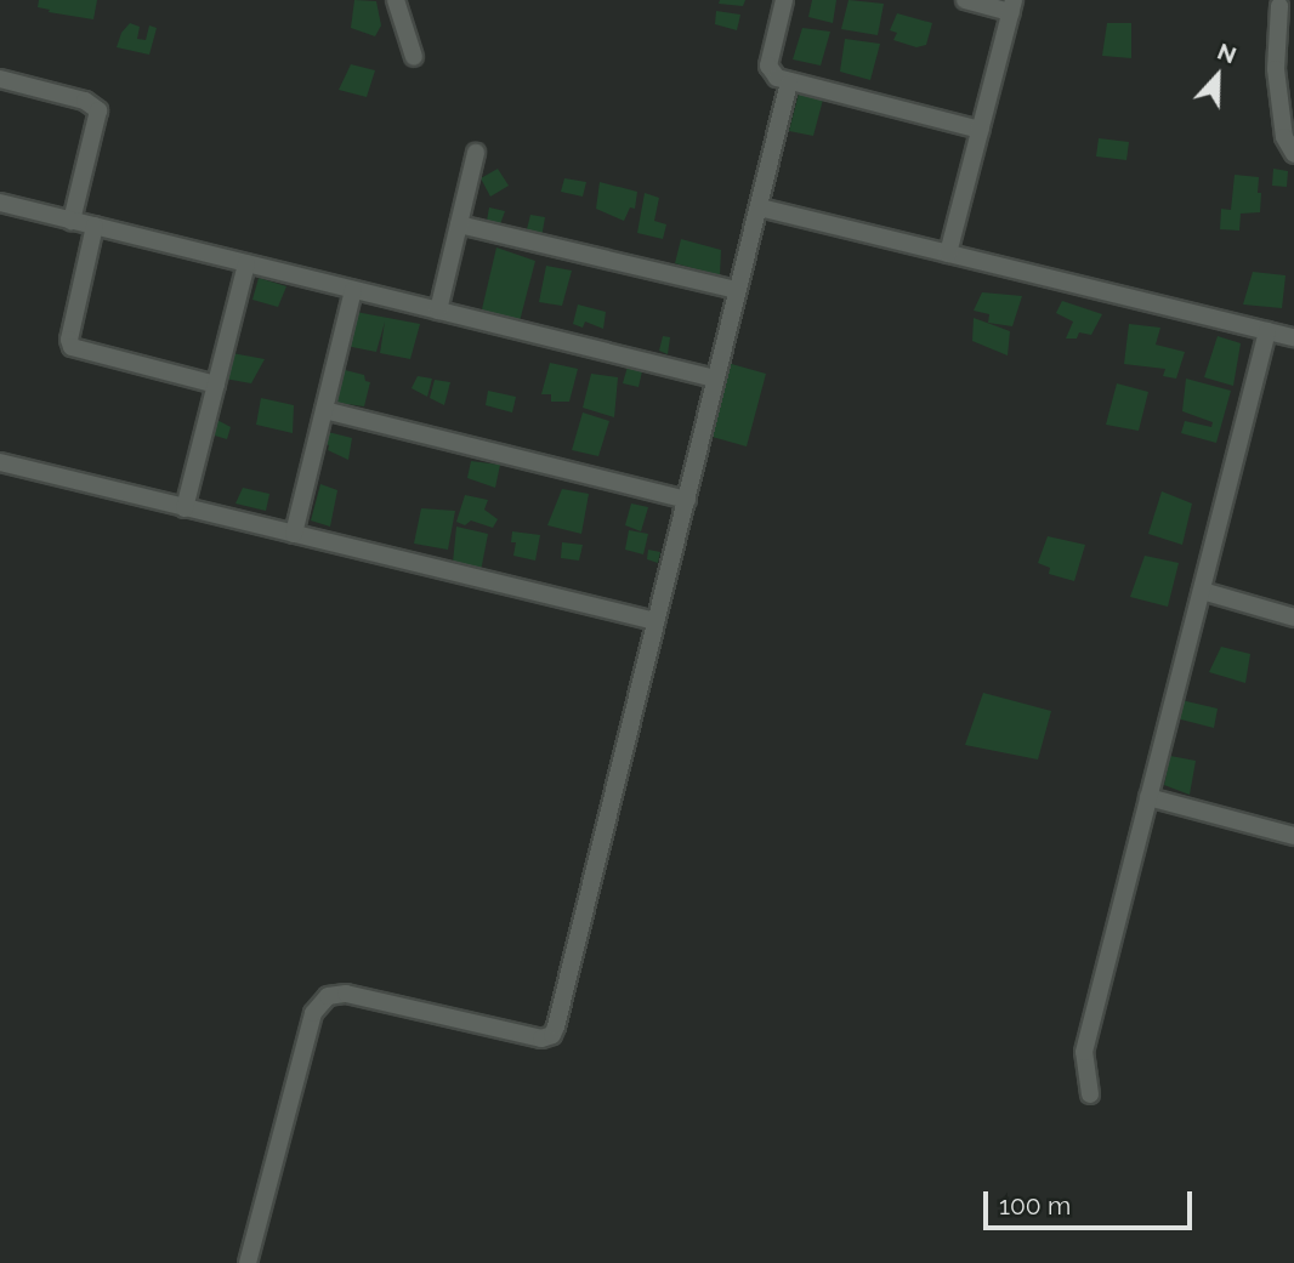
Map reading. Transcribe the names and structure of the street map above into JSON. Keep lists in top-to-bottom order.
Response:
{
  "scale_bar": "100 m",
  "north": "top"
}
